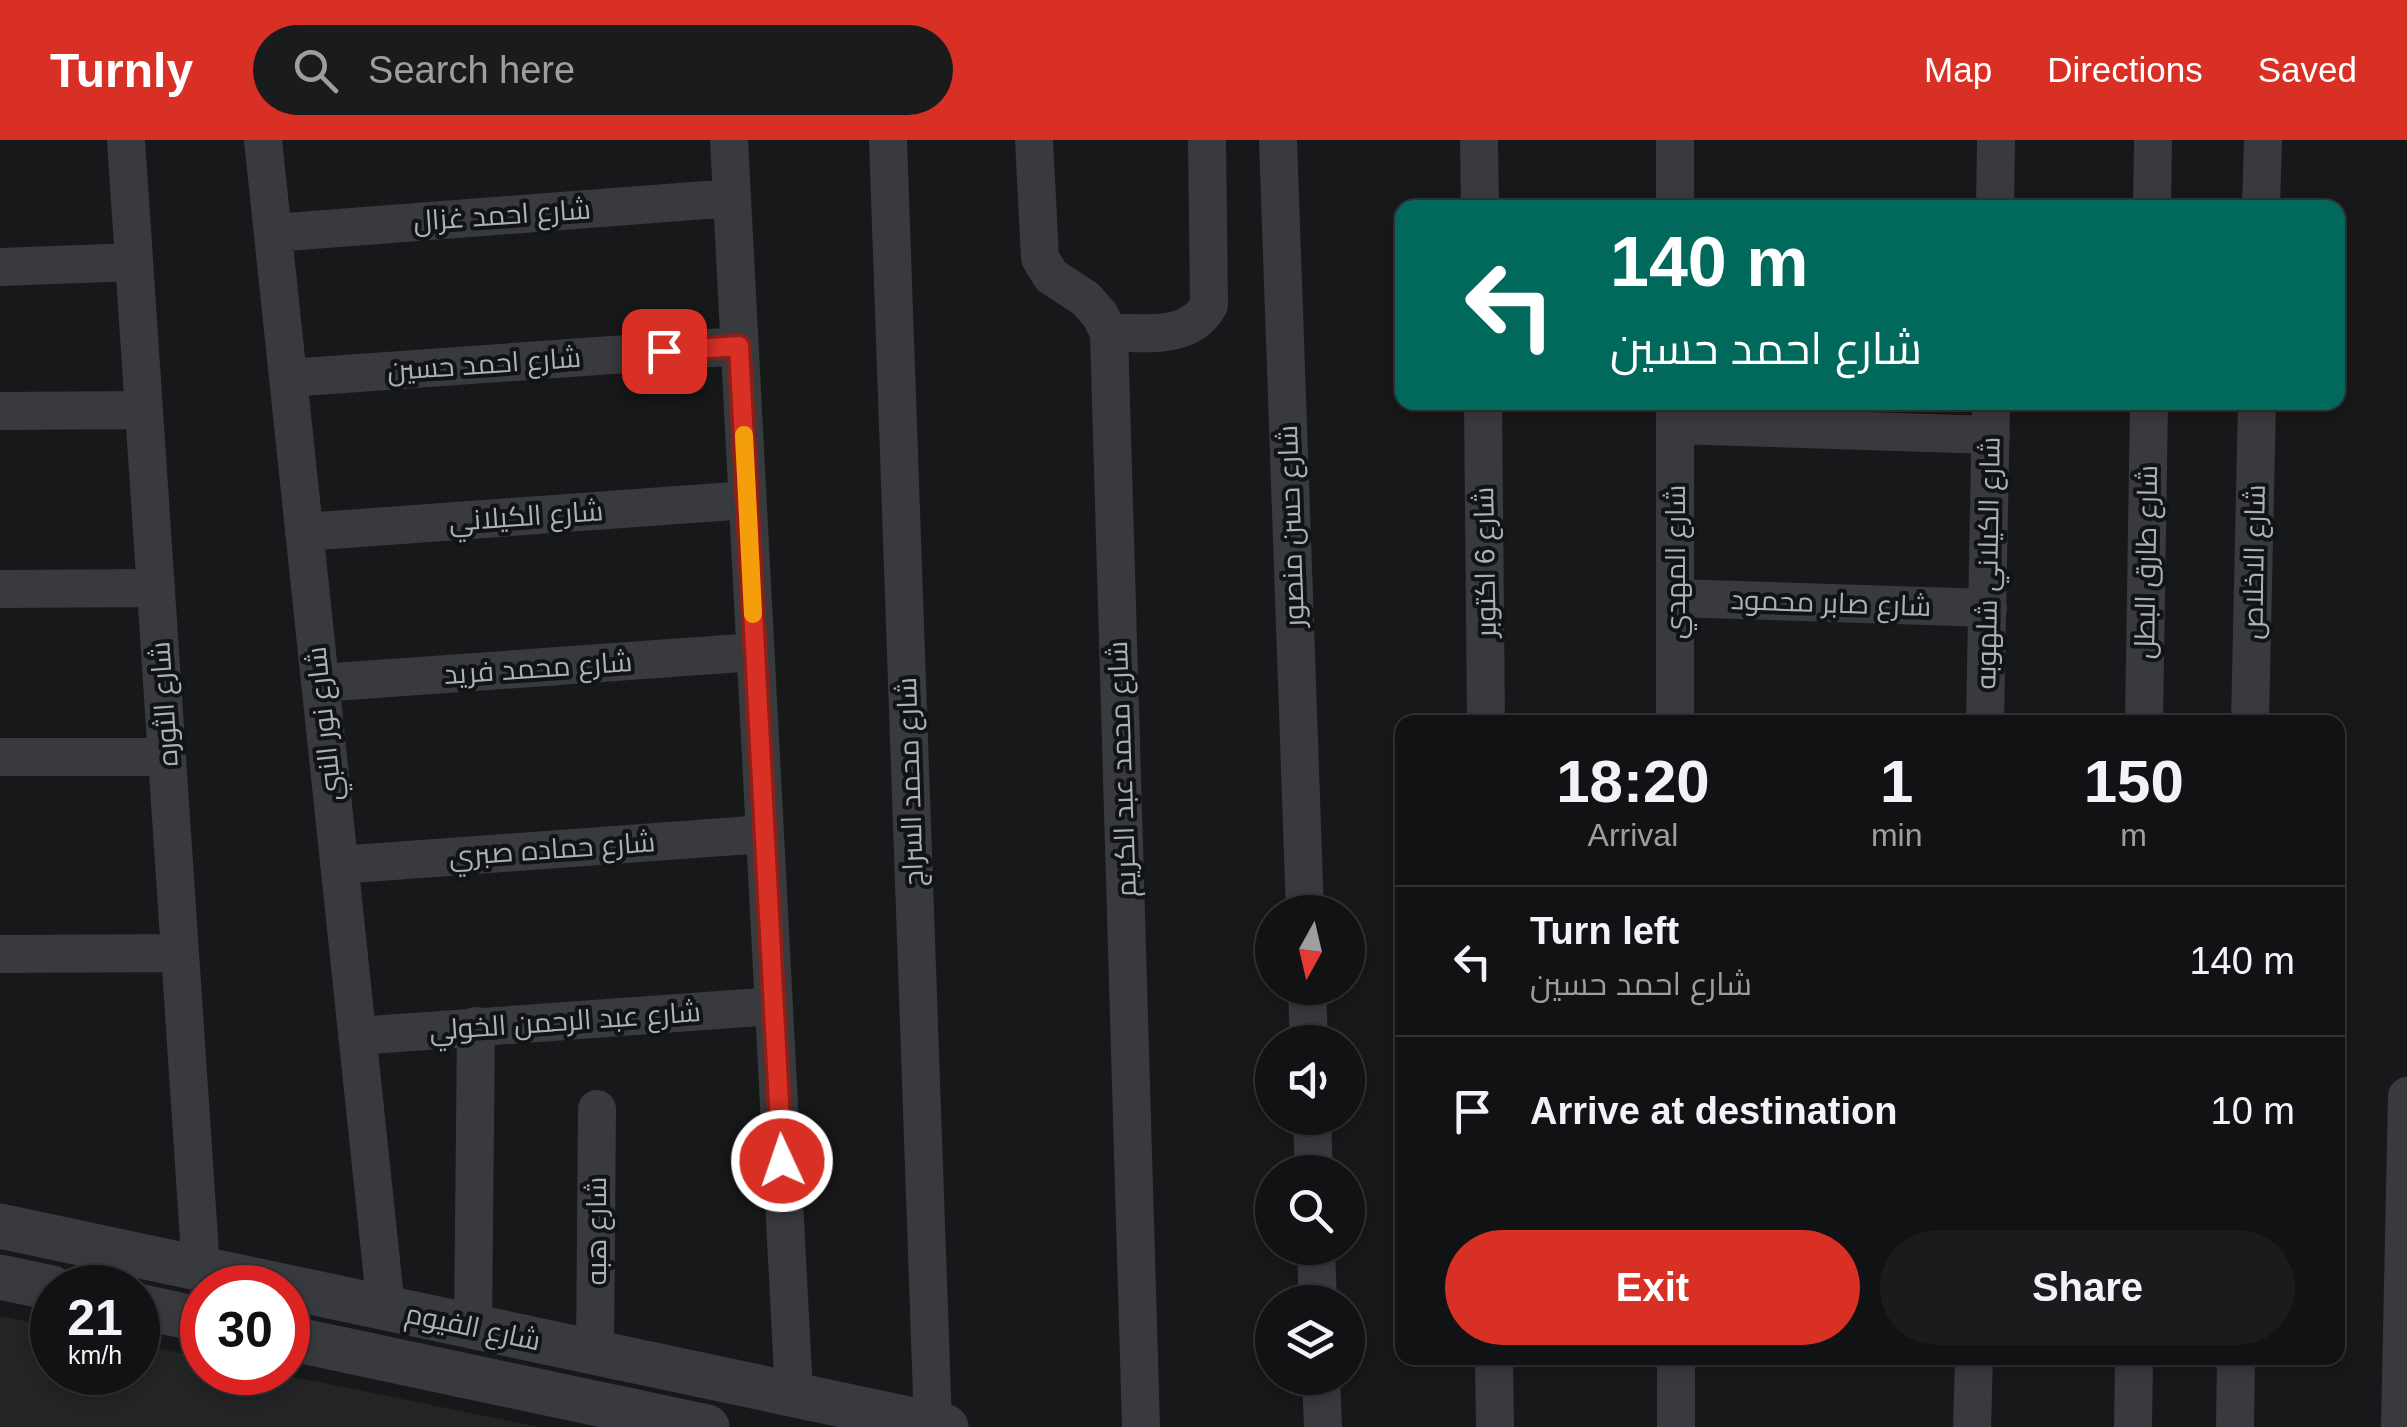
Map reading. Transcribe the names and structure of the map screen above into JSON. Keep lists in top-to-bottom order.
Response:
{
  "streets": {
    "street": [
      "شارع احمد غزال",
      "شارع احمد حسين",
      "شارع الكيلاني",
      "شارع حسن منصور",
      "شارع 6 اكتوبر",
      "شارع المهدي",
      "شارع طارق البطل",
      "شارع الاخلاص",
      "شارع الكيلاني شلهوبه",
      "شارع صابر محمود",
      "شارع محمد فريد",
      "شارع الثوره",
      "شارع نور النبي",
      "شارع محمد عبد الكريم",
      "شارع محمد السراج",
      "شارع حماده صبري",
      "شارع عبد الرحمن الخولي",
      "شارع هبه",
      "شارع الفيوم"
    ]
  },
  "crossings": [
    ["شارع احمد غزال", "شارع نور النبي"],
    ["شارع احمد حسين", "شارع نور النبي"],
    ["شارع الكيلاني", "شارع نور النبي"],
    ["شارع المهدي", "شارع صابر محمود"],
    ["شارع الكيلاني شلهوبه", "شارع صابر محمود"],
    ["شارع محمد فريد", "شارع نور النبي"],
    ["شارع نور النبي", "شارع حماده صبري"],
    ["شارع نور النبي", "شارع عبد الرحمن الخولي"],
    ["شارع نور النبي", "شارع الفيوم"],
    ["شارع محمد السراج", "شارع الفيوم"],
    ["شارع هبه", "شارع الفيوم"]
  ],
  "north": "bottom",
  "page": {
    "header": "Turnly",
    "search": "Search here",
    "nav": ["Map", "Directions", "Saved"],
    "turn": ["140 m", "شارع احمد حسين"],
    "eta": [
      "18:20",
      "Arrival",
      "1",
      "min",
      "150",
      "m"
    ],
    "list": [
      {
        "name": "Turn left",
        "note": "شارع احمد حسين",
        "value": "140 m"
      },
      {
        "name": "Arrive at destination",
        "value": "10 m"
      }
    ],
    "buttons": ["Exit", "Share"],
    "speed": "21 km/h",
    "limit": "30"
  }
}
